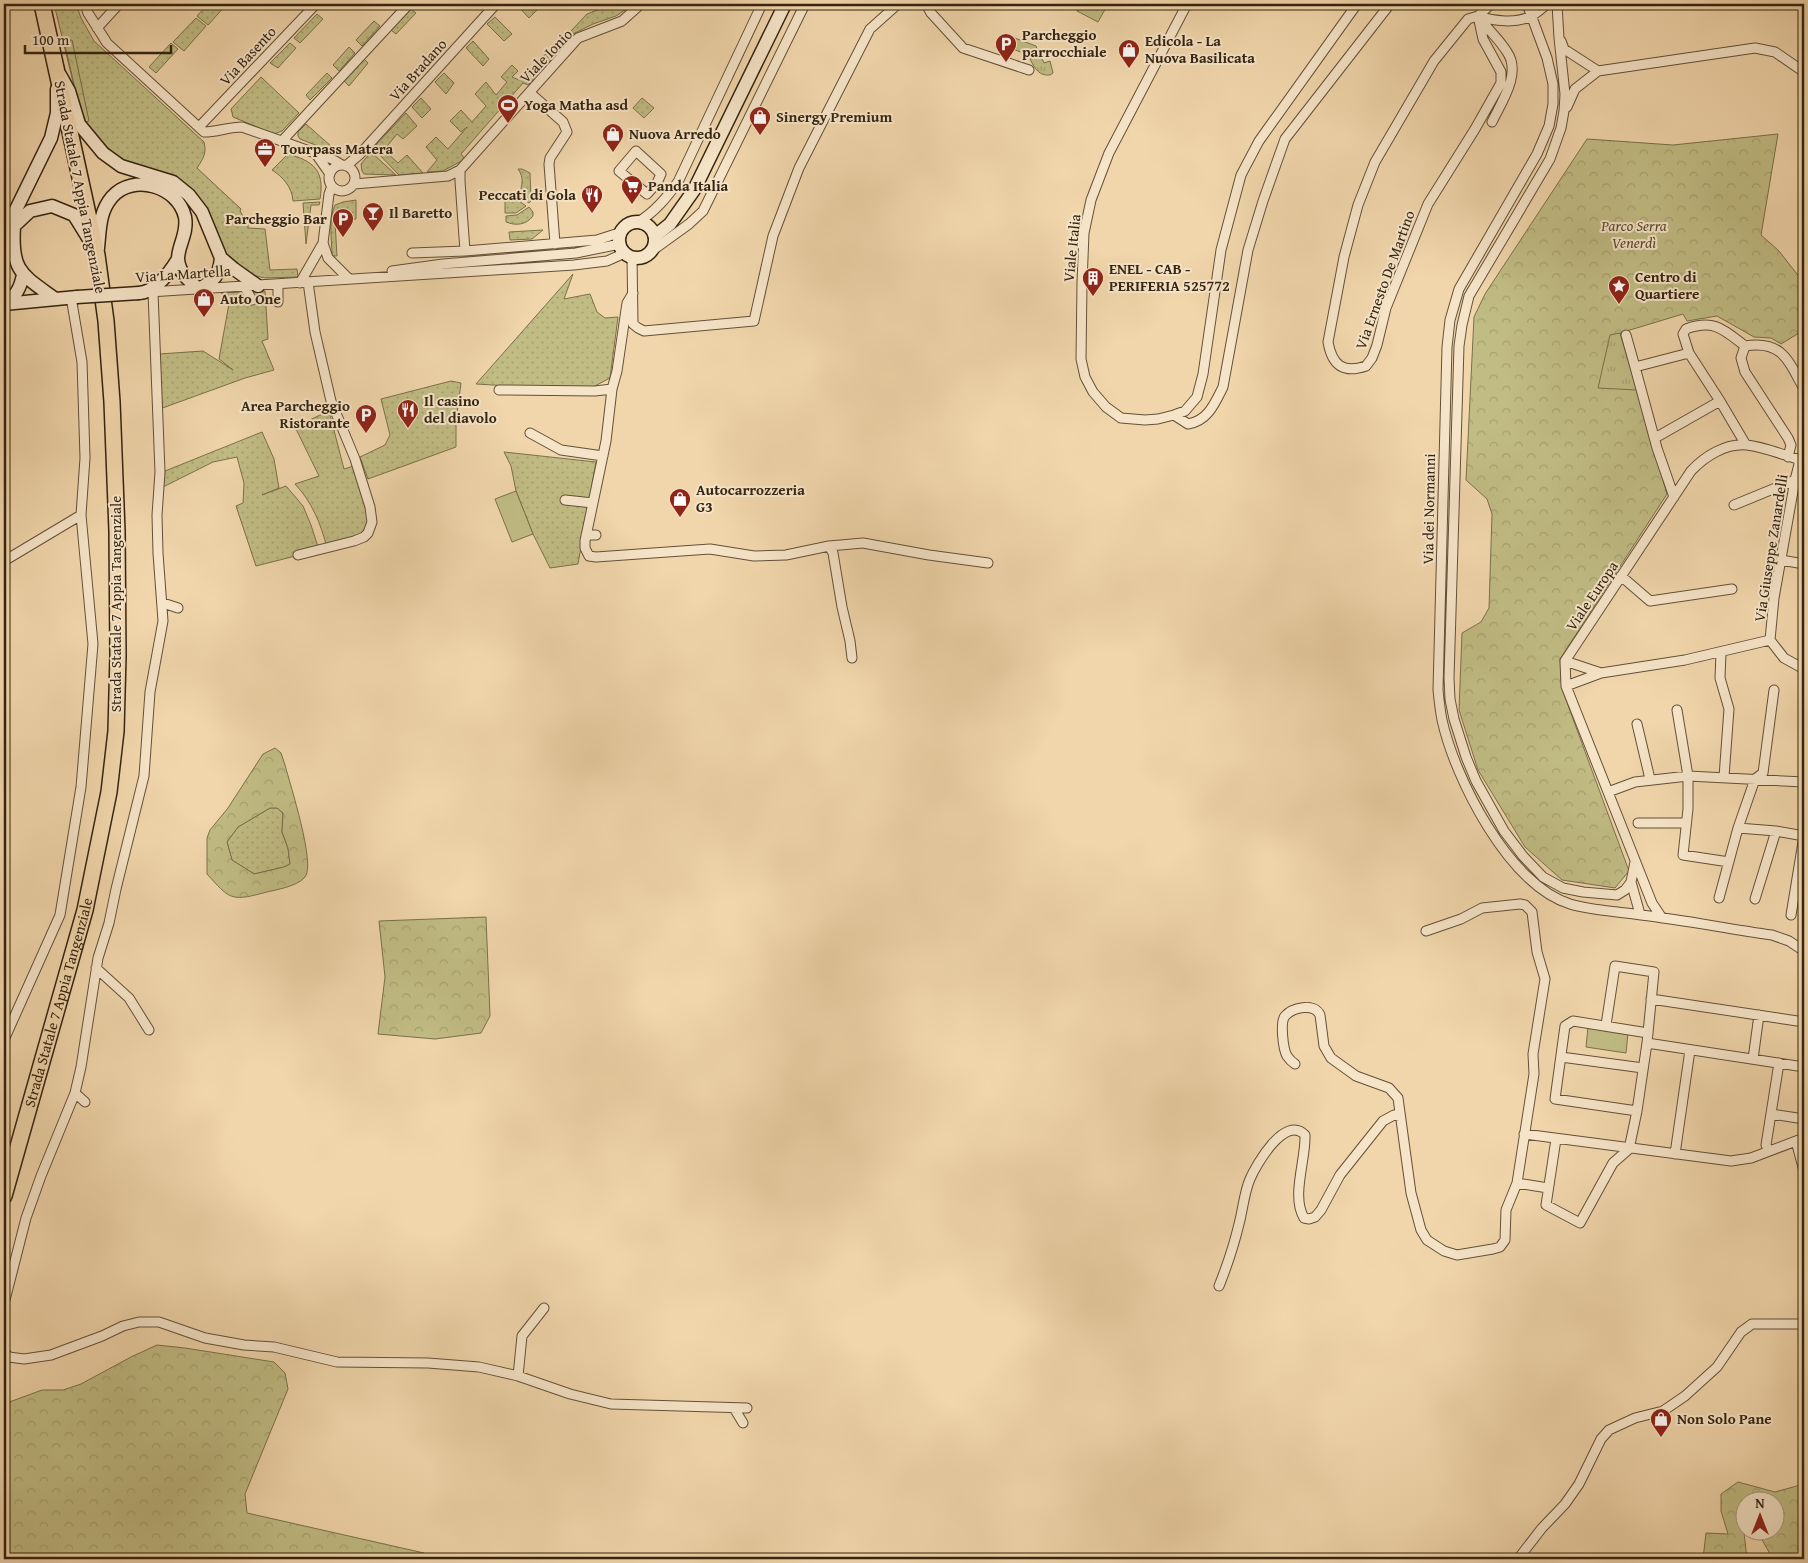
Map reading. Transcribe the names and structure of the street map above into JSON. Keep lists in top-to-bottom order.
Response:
{
  "streets": {
    "highway": ["Strada Statale 7 Appia Tangenziale"],
    "street": [
      "Via Basento",
      "Viale Ionio",
      "Via Bradano",
      "Viale Italia",
      "Via La Martella",
      "Via Ernesto De Martino",
      "Via dei Normanni",
      "Via Giuseppe Zanardelli",
      "Viale Europa"
    ]
  },
  "crossings": [
    ["Via Giuseppe Zanardelli", "Viale Europa"]
  ],
  "parks": ["Parco Serra Venerdì"],
  "places": {
    "parking": ["Parcheggio parrocchiale", "Parcheggio Bar", "Area Parcheggio Ristorante"],
    "shop": [
      "Edicola - La Nuova Basilicata",
      "Sinergy Premium",
      "Nuova Arredo",
      "Auto One",
      "Autocarrozzeria G3",
      "Non Solo Pane"
    ],
    "sports": ["Yoga Matha asd"],
    "office": ["Tourpass Matera"],
    "supermarket": ["Panda Italia"],
    "restaurant": ["Peccati di Gola", "Il casino del diavolo"],
    "bar": ["Il Baretto"],
    "building": ["ENEL - CAB - PERIFERIA 525772"],
    "place": ["Centro di Quartiere"]
  },
  "scale_bar": "100 m",
  "north": "top"
}
